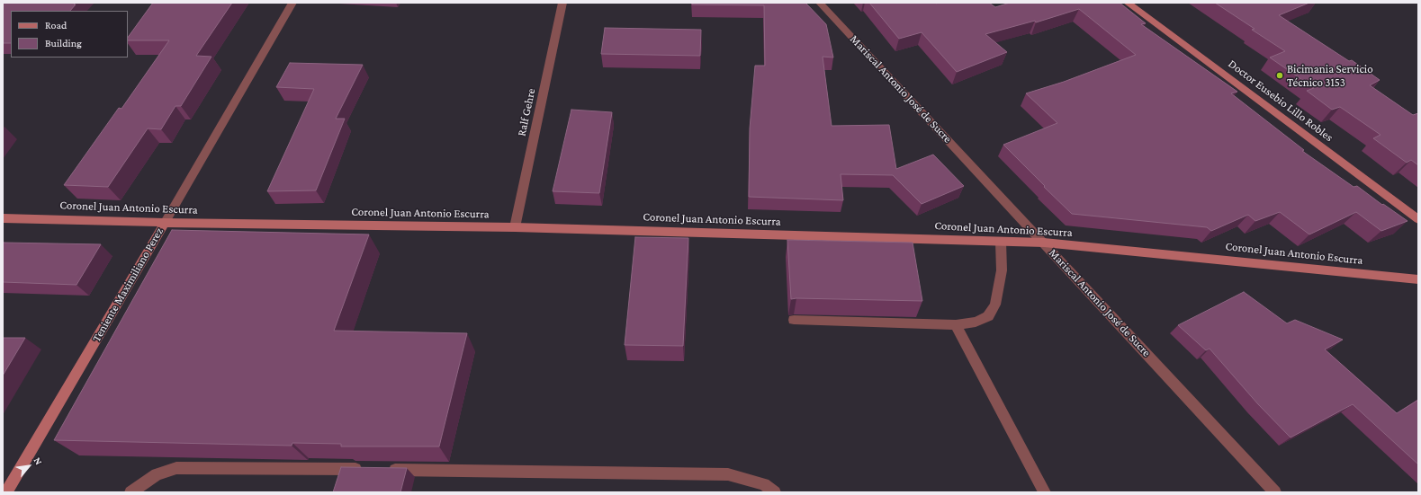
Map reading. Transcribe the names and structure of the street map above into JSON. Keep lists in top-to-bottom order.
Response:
{
  "streets": {
    "street": [
      "Mariscal Antonio José de Sucre",
      "Doctor Eusebio Lillo Robles",
      "Ralf Gehre",
      "Coronel Juan Antonio Escurra",
      "Teniente Maximiliano Perez"
    ]
  },
  "crossings": [
    ["Mariscal Antonio José de Sucre", "Coronel Juan Antonio Escurra"],
    ["Ralf Gehre", "Coronel Juan Antonio Escurra"],
    ["Coronel Juan Antonio Escurra", "Teniente Maximiliano Perez"]
  ],
  "places": ["Bicimania Servicio Técnico 3153"],
  "legend": ["Road", "Building"],
  "north": "top right"
}
